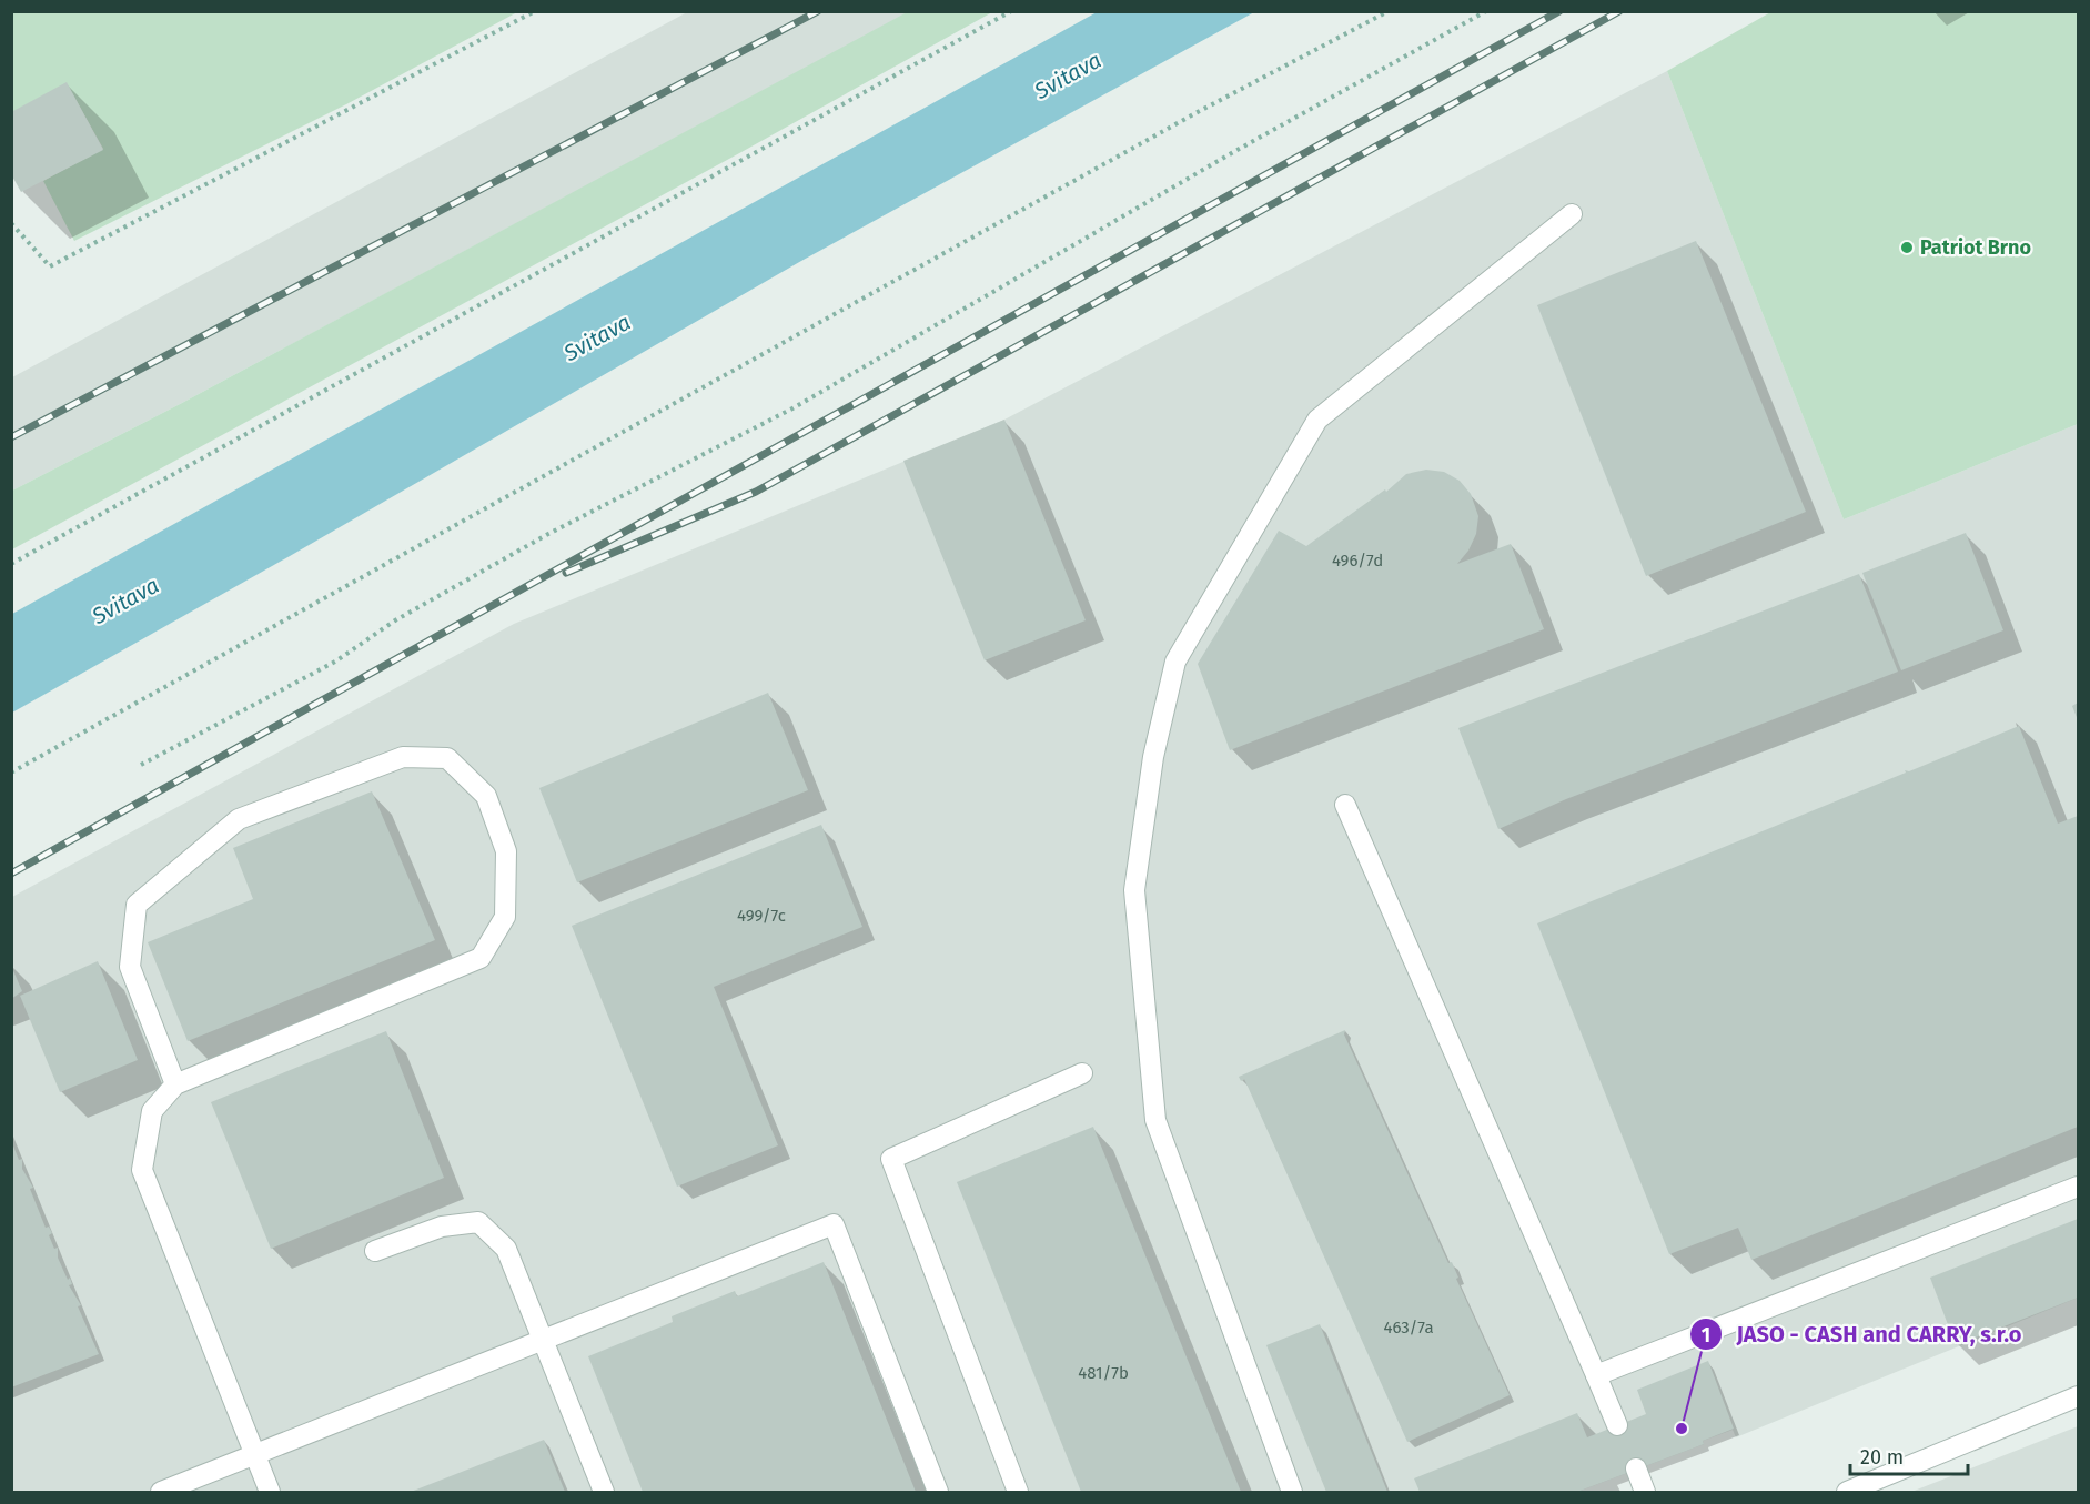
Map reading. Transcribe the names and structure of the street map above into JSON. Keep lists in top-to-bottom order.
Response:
{
  "water": ["Svitava"],
  "places": ["Patriot Brno", "JASO - CASH and CARRY, s.r.o"],
  "house_numbers": [
    "496/7d",
    "499/7c",
    "463/7a",
    "481/7b"
  ],
  "scale_bar": "20 m"
}
